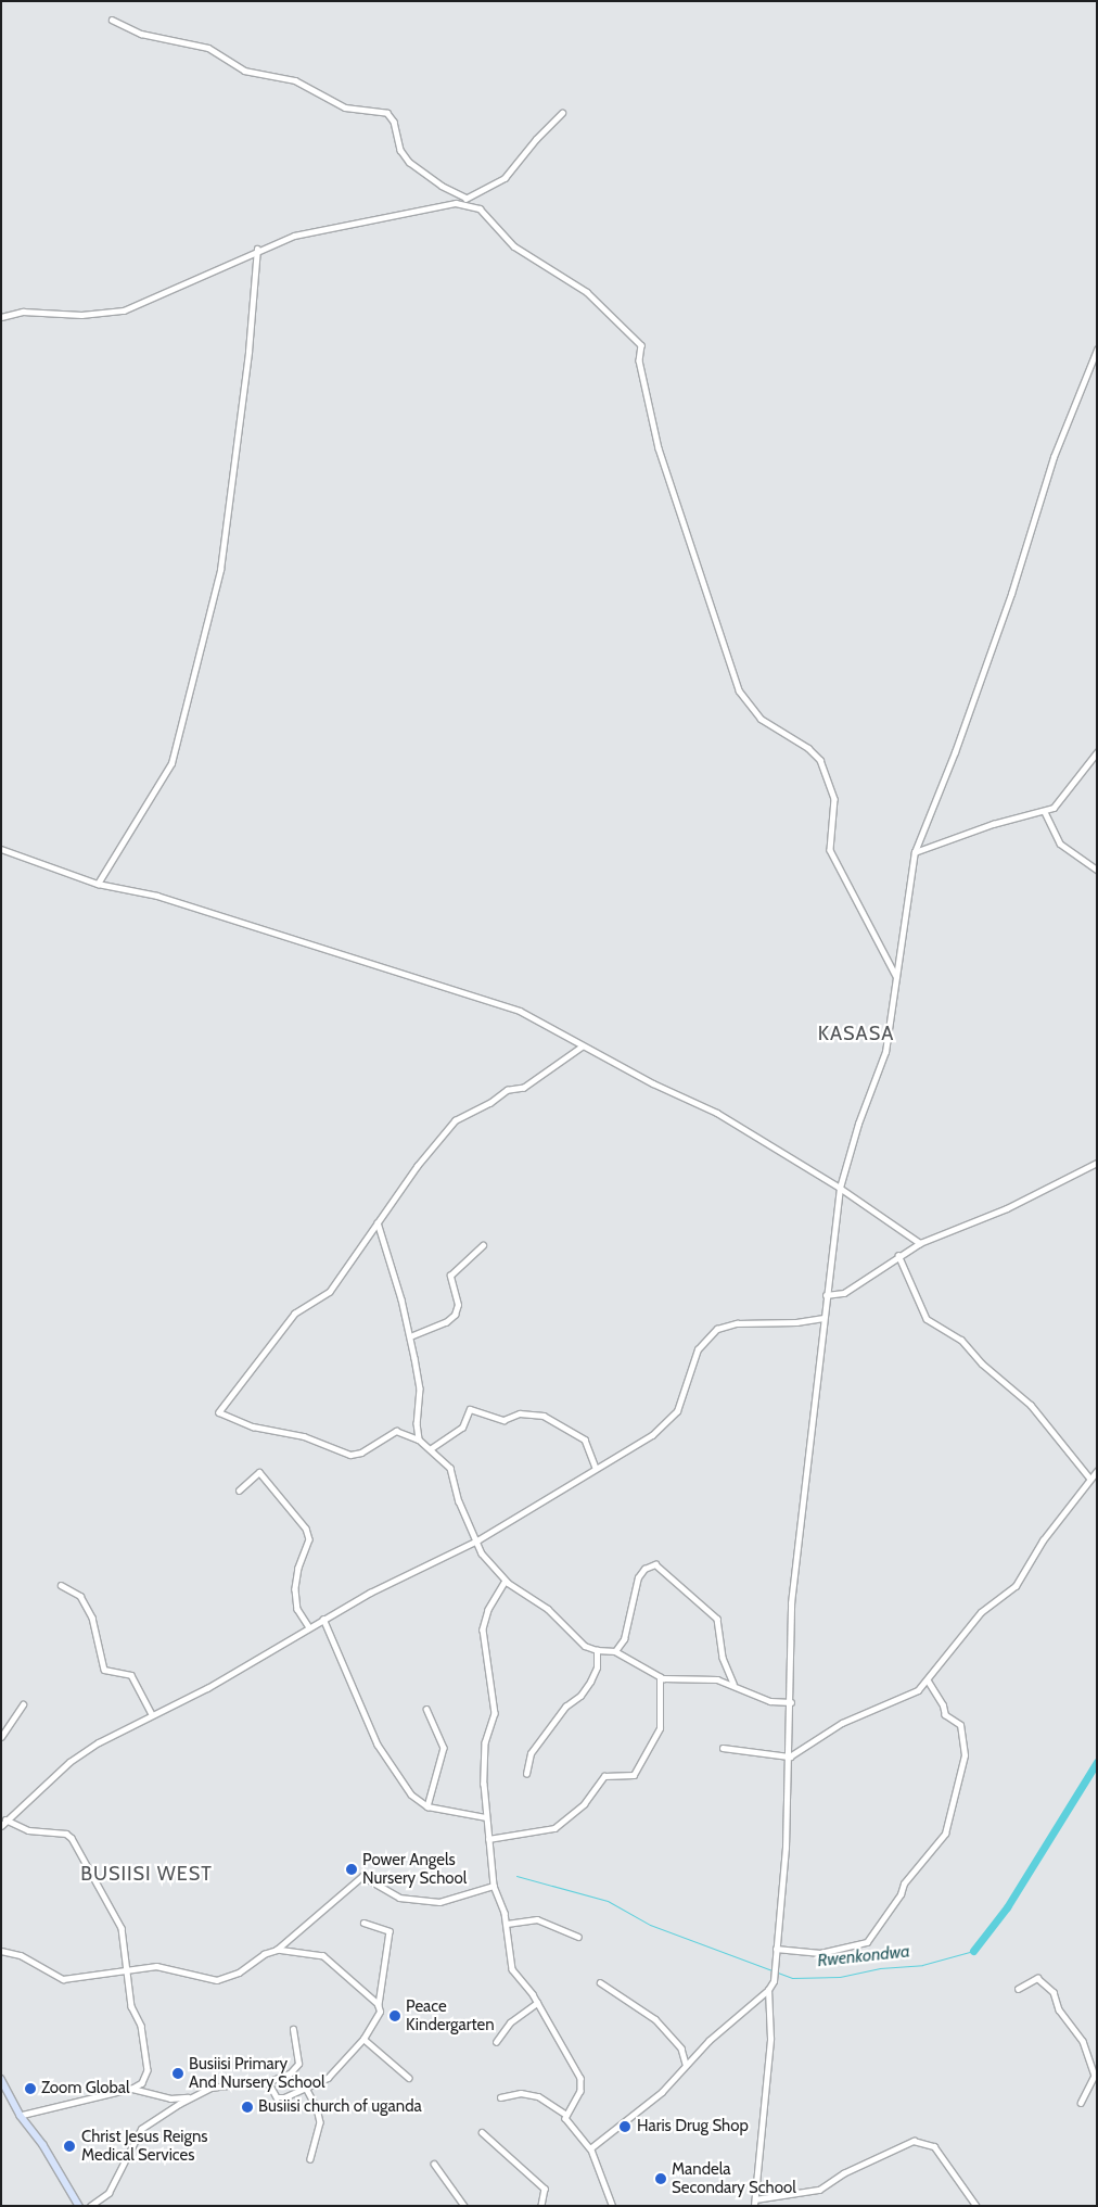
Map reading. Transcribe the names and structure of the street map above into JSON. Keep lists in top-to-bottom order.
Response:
{
  "districts": ["KASASA", "BUSIISI WEST"],
  "water": ["Rwenkondwa"],
  "places": [
    "Power Angels Nursery School",
    "Peace Kindergarten",
    "Busiisi Primary And Nursery School",
    "Zoom Global",
    "Busiisi church of uganda",
    "Haris Drug Shop",
    "Christ Jesus Reigns Medical Services",
    "Mandela Secondary School"
  ]
}
